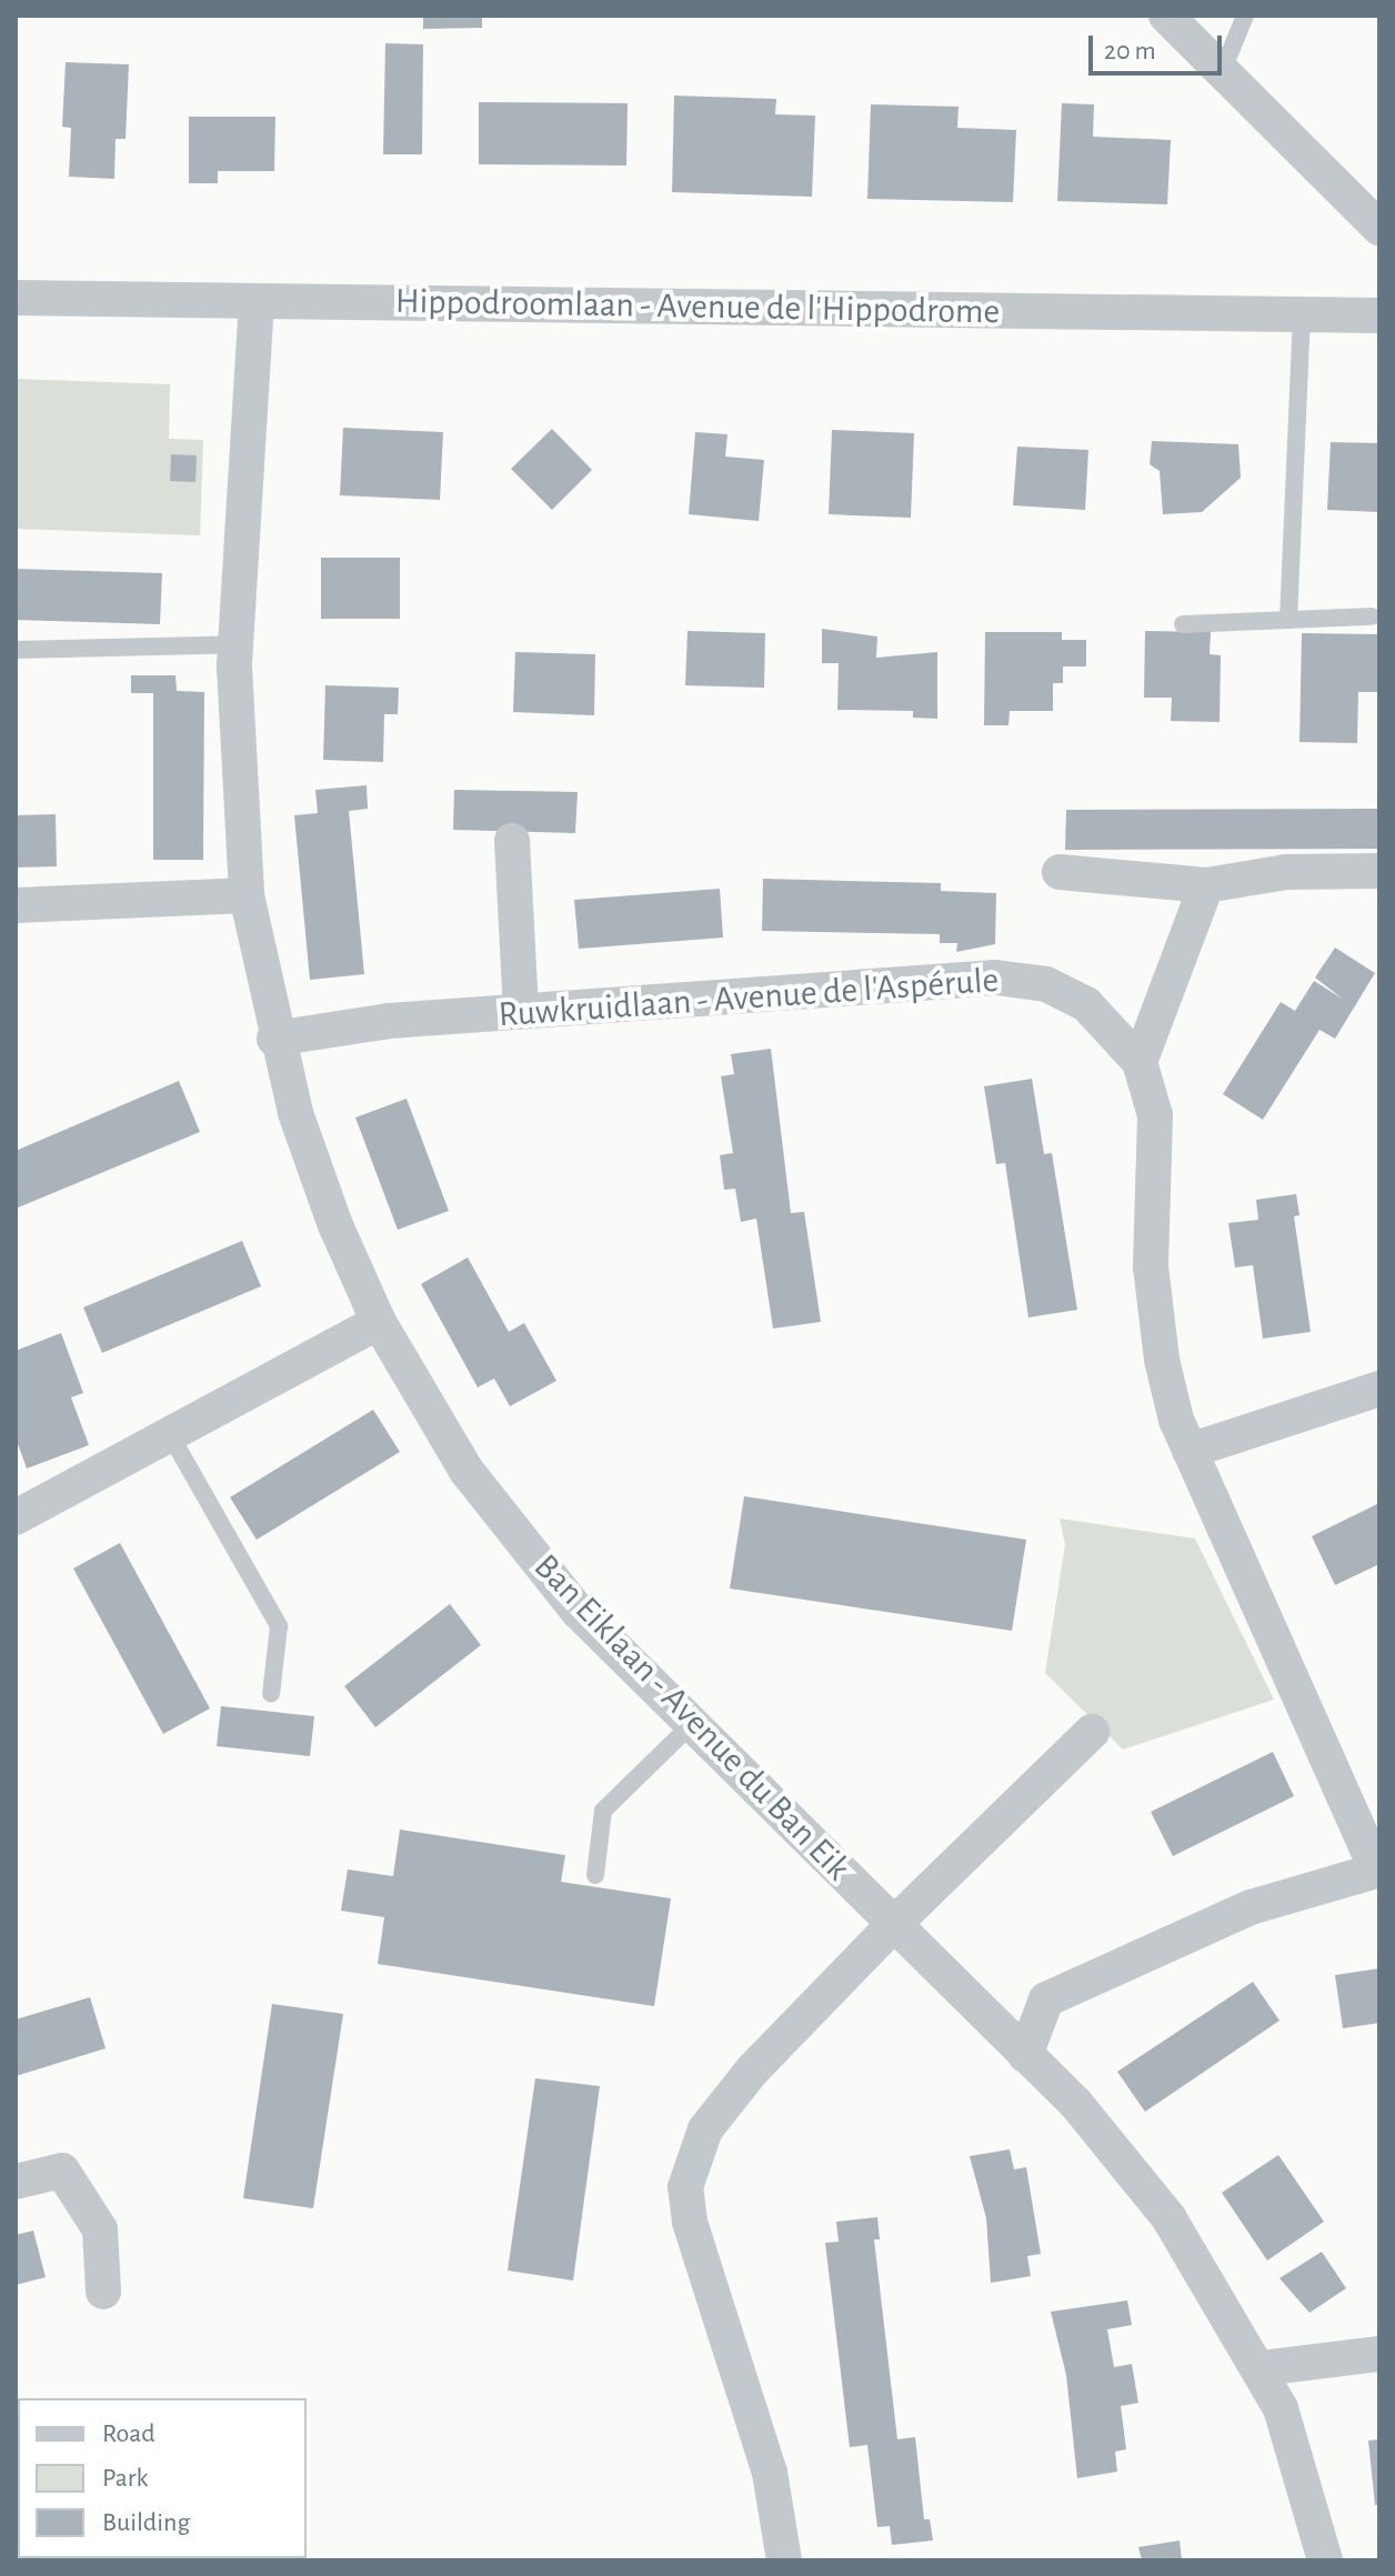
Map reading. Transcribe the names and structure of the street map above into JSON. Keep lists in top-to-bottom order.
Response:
{
  "streets": {
    "street": ["Hippodroomlaan - Avenue de l'Hippodrome", "Ruwkruidlaan - Avenue de l'Aspérule", "Ban Eiklaan - Avenue du Ban Eik"]
  },
  "crossings": [
    ["Hippodroomlaan - Avenue de l'Hippodrome", "Ban Eiklaan - Avenue du Ban Eik"],
    ["Ruwkruidlaan - Avenue de l'Aspérule", "Ban Eiklaan - Avenue du Ban Eik"]
  ],
  "legend": ["Road", "Park", "Building"],
  "scale_bar": "20 m"
}
